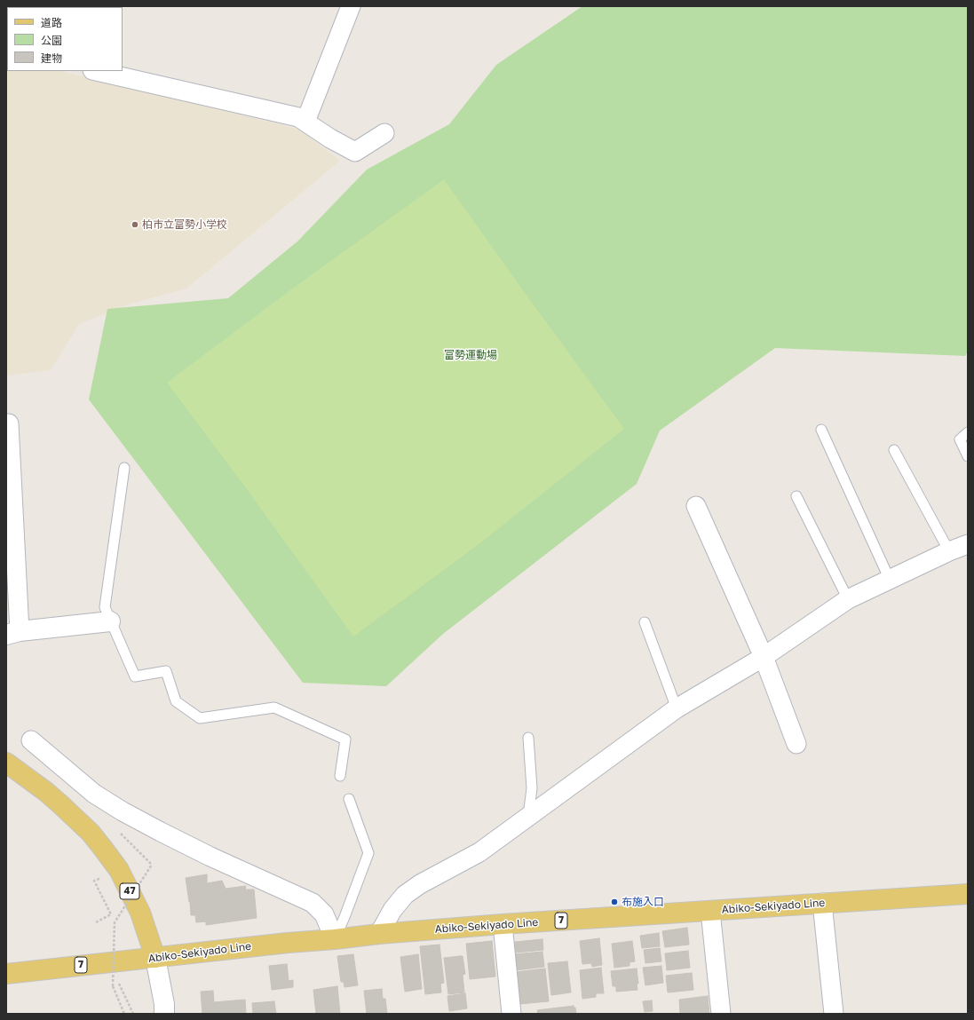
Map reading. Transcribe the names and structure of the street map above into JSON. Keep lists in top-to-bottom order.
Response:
{
  "streets": {
    "main road": ["47", "Abiko-Sekiyado Line", "7"]
  },
  "crossings": [
    ["47", "Abiko-Sekiyado Line"]
  ],
  "parks": ["富勢運動場"],
  "places": ["柏市立富勢小学校", "布施入口"],
  "legend": ["道路", "公園", "建物"]
}
